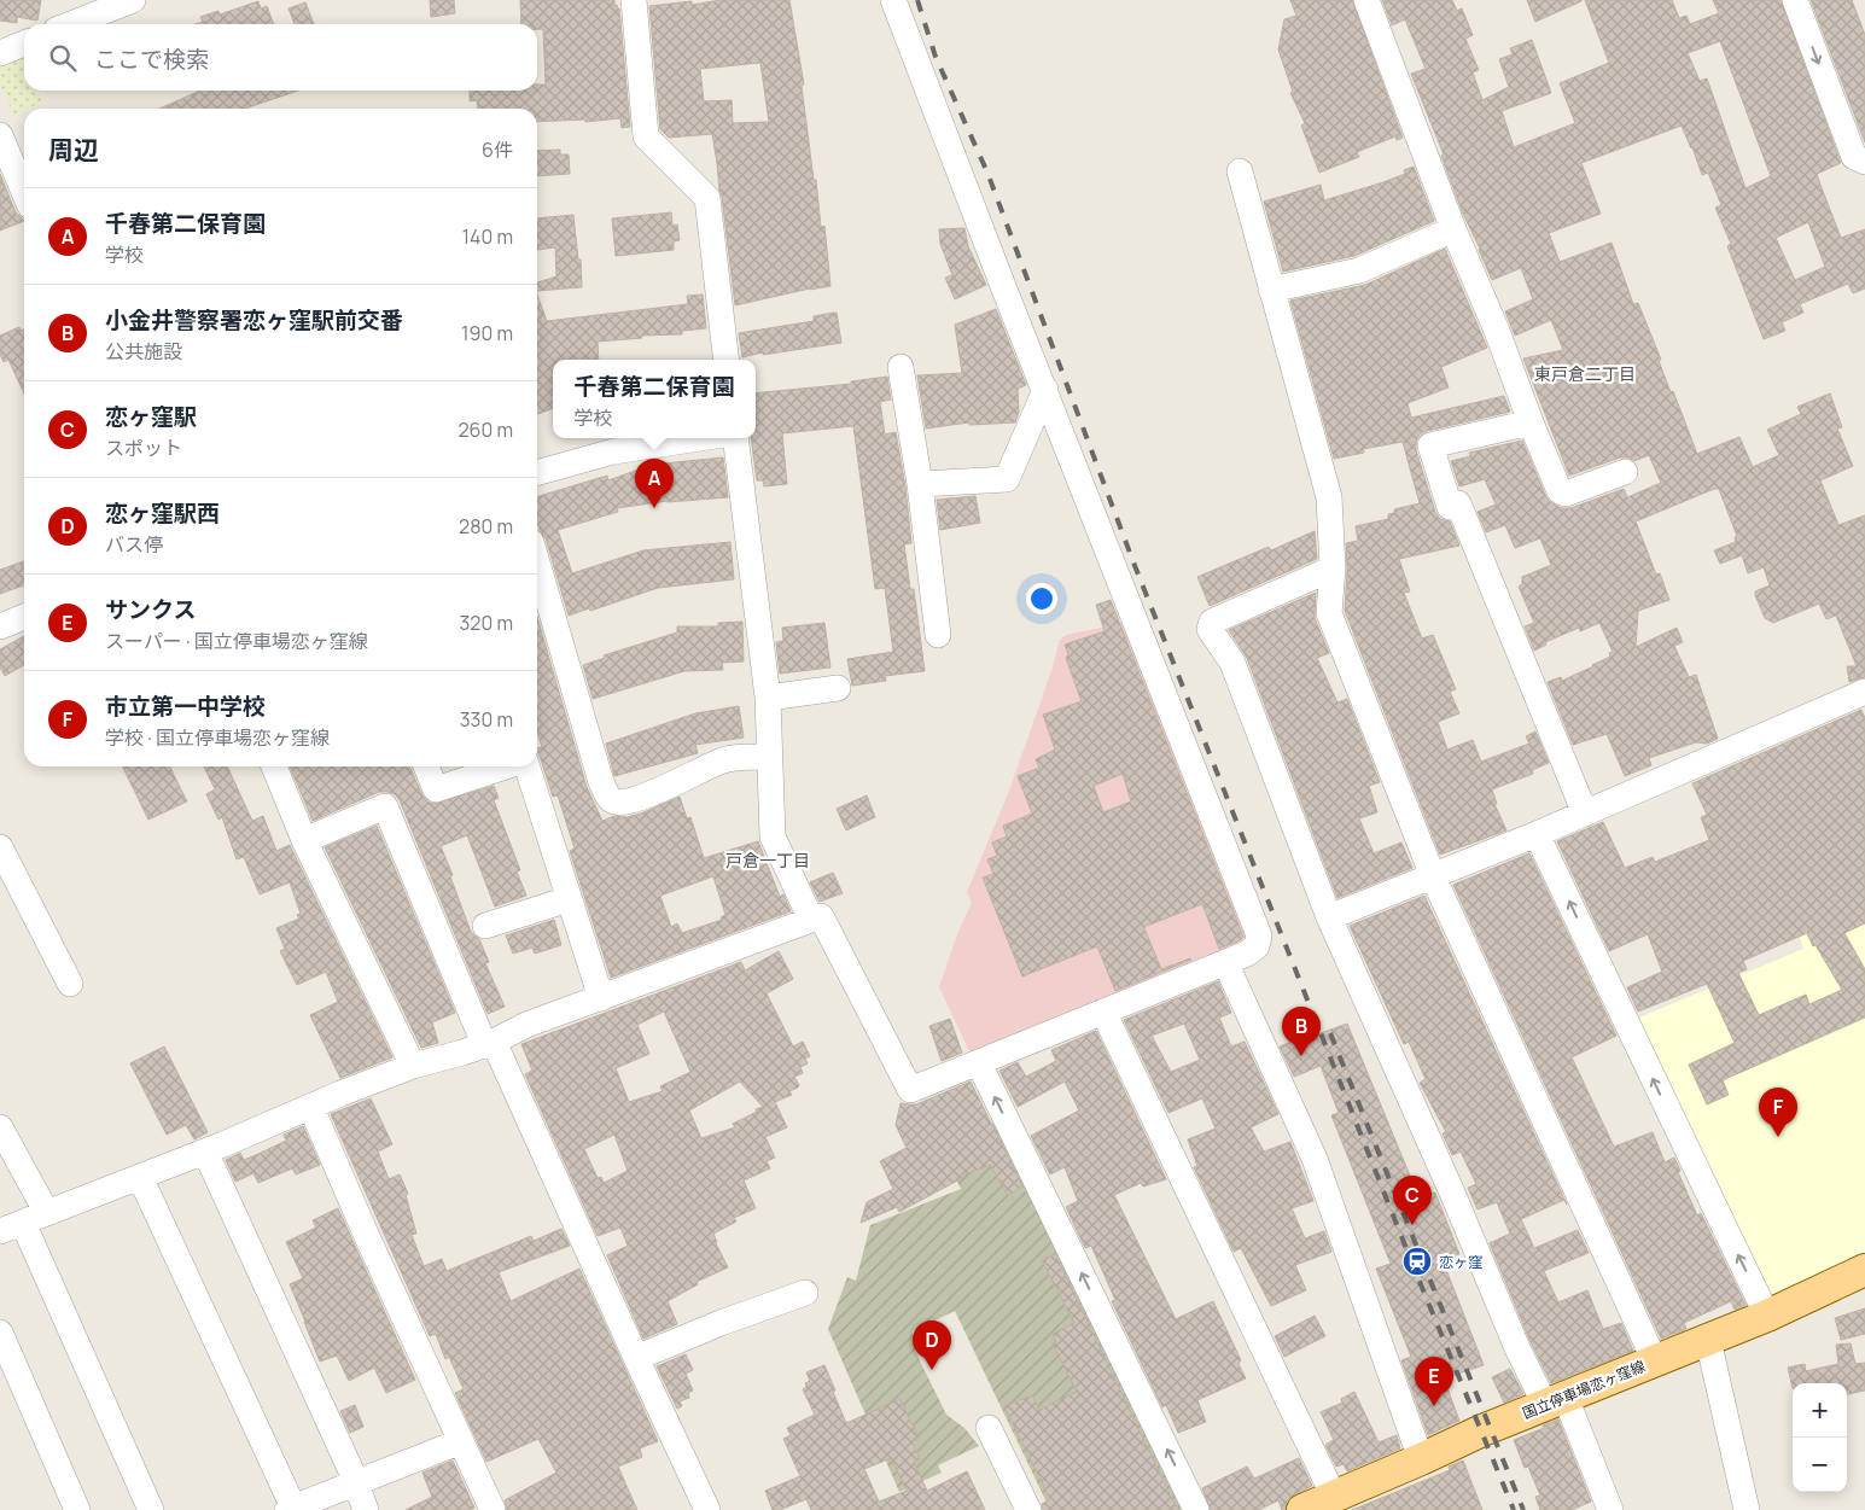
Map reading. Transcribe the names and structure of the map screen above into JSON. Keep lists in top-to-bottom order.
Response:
{
  "streets": {
    "main road": ["国立停車場恋ヶ窪線"]
  },
  "districts": ["東戸倉二丁目", "戸倉一丁目"],
  "places": {
    "station": ["恋ヶ窪"]
  },
  "page": {
    "search": "ここで検索",
    "heading": ["周辺", "6件"],
    "list": [
      {
        "mark": "A",
        "name": "千春第二保育園",
        "note": "学校",
        "value": "140 m"
      },
      {
        "mark": "B",
        "name": "小金井警察署恋ヶ窪駅前交番",
        "note": "公共施設",
        "value": "190 m"
      },
      {
        "mark": "C",
        "name": "恋ヶ窪駅",
        "note": "スポット",
        "value": "260 m"
      },
      {
        "mark": "D",
        "name": "恋ヶ窪駅西",
        "note": "バス停",
        "value": "280 m"
      },
      {
        "mark": "E",
        "name": "サンクス",
        "note": "スーパー · 国立停車場恋ヶ窪線",
        "value": "320 m"
      },
      {
        "mark": "F",
        "name": "市立第一中学校",
        "note": "学校 · 国立停車場恋ヶ窪線",
        "value": "330 m"
      }
    ],
    "popup": ["千春第二保育園", "学校"],
    "pins": [
      "A",
      "B",
      "F",
      "C",
      "D",
      "E"
    ],
    "map_buttons": ["+", "−"]
  }
}
